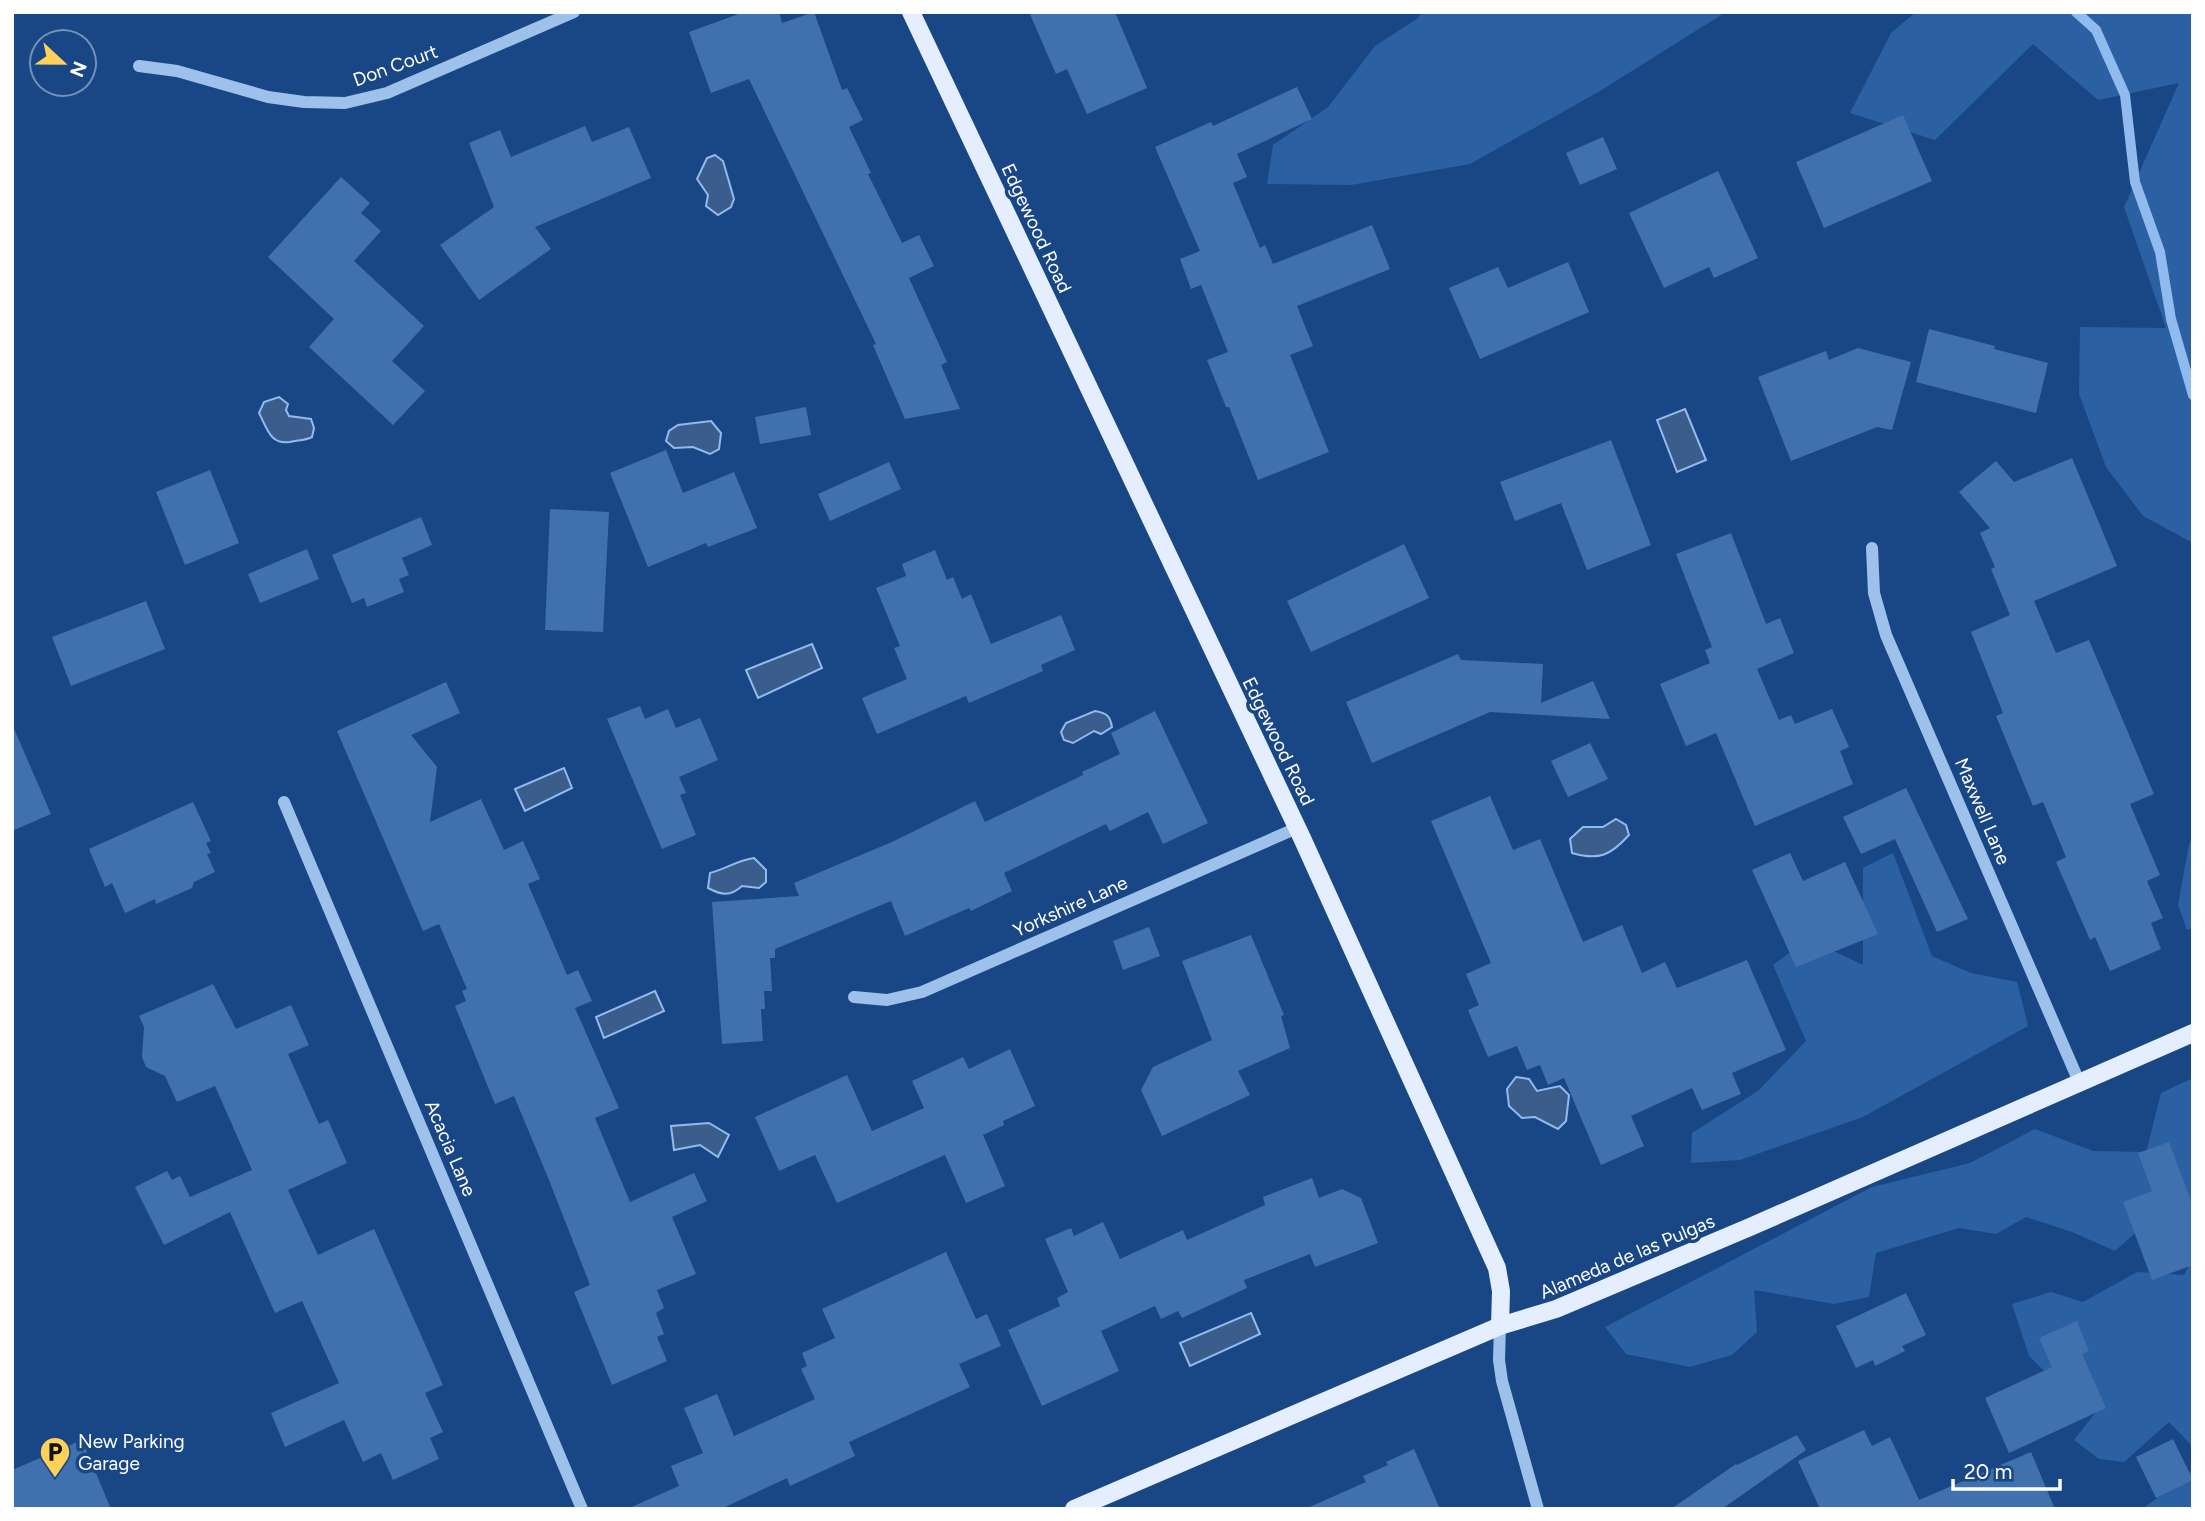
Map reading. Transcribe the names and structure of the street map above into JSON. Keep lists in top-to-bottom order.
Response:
{
  "streets": {
    "main road": ["Edgewood Road", "Alameda de las Pulgas"],
    "street": [
      "Don Court",
      "Maxwell Lane",
      "Yorkshire Lane",
      "Acacia Lane"
    ]
  },
  "crossings": [
    ["Edgewood Road", "Yorkshire Lane"],
    ["Edgewood Road", "Alameda de las Pulgas"],
    ["Maxwell Lane", "Alameda de las Pulgas"]
  ],
  "places": {
    "parking": ["New Parking Garage"]
  },
  "scale_bar": "20 m",
  "north": "right"
}
